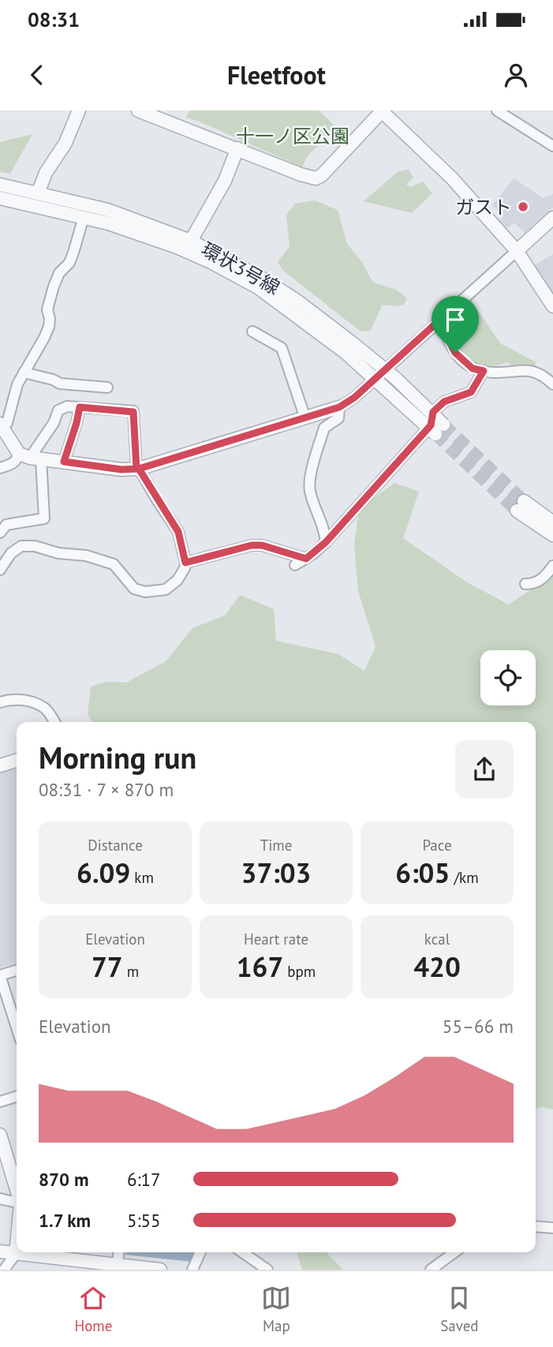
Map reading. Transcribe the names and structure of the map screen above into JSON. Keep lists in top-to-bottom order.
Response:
{
  "streets": {
    "street": ["環状3号線"]
  },
  "parks": ["十一ノ区公園"],
  "places": ["ガスト"],
  "page": {
    "status": "08:31",
    "header": "Fleetfoot",
    "heading": ["Morning run", "08:31 · 7 × 870 m"],
    "stats": [
      ["Distance", "6.09 km"],
      ["Time", "37:03"],
      ["Pace", "6:05 /km"],
      ["Elevation", "77 m"],
      ["Heart rate", "167 bpm"],
      ["kcal", "420"]
    ],
    "chart": ["Elevation", "55–66 m"],
    "list": [
      {
        "name": "870 m",
        "note": "6:17"
      },
      {
        "name": "1.7 km",
        "note": "5:55"
      }
    ],
    "tabs": ["Home", "Map", "Saved"]
  }
}
